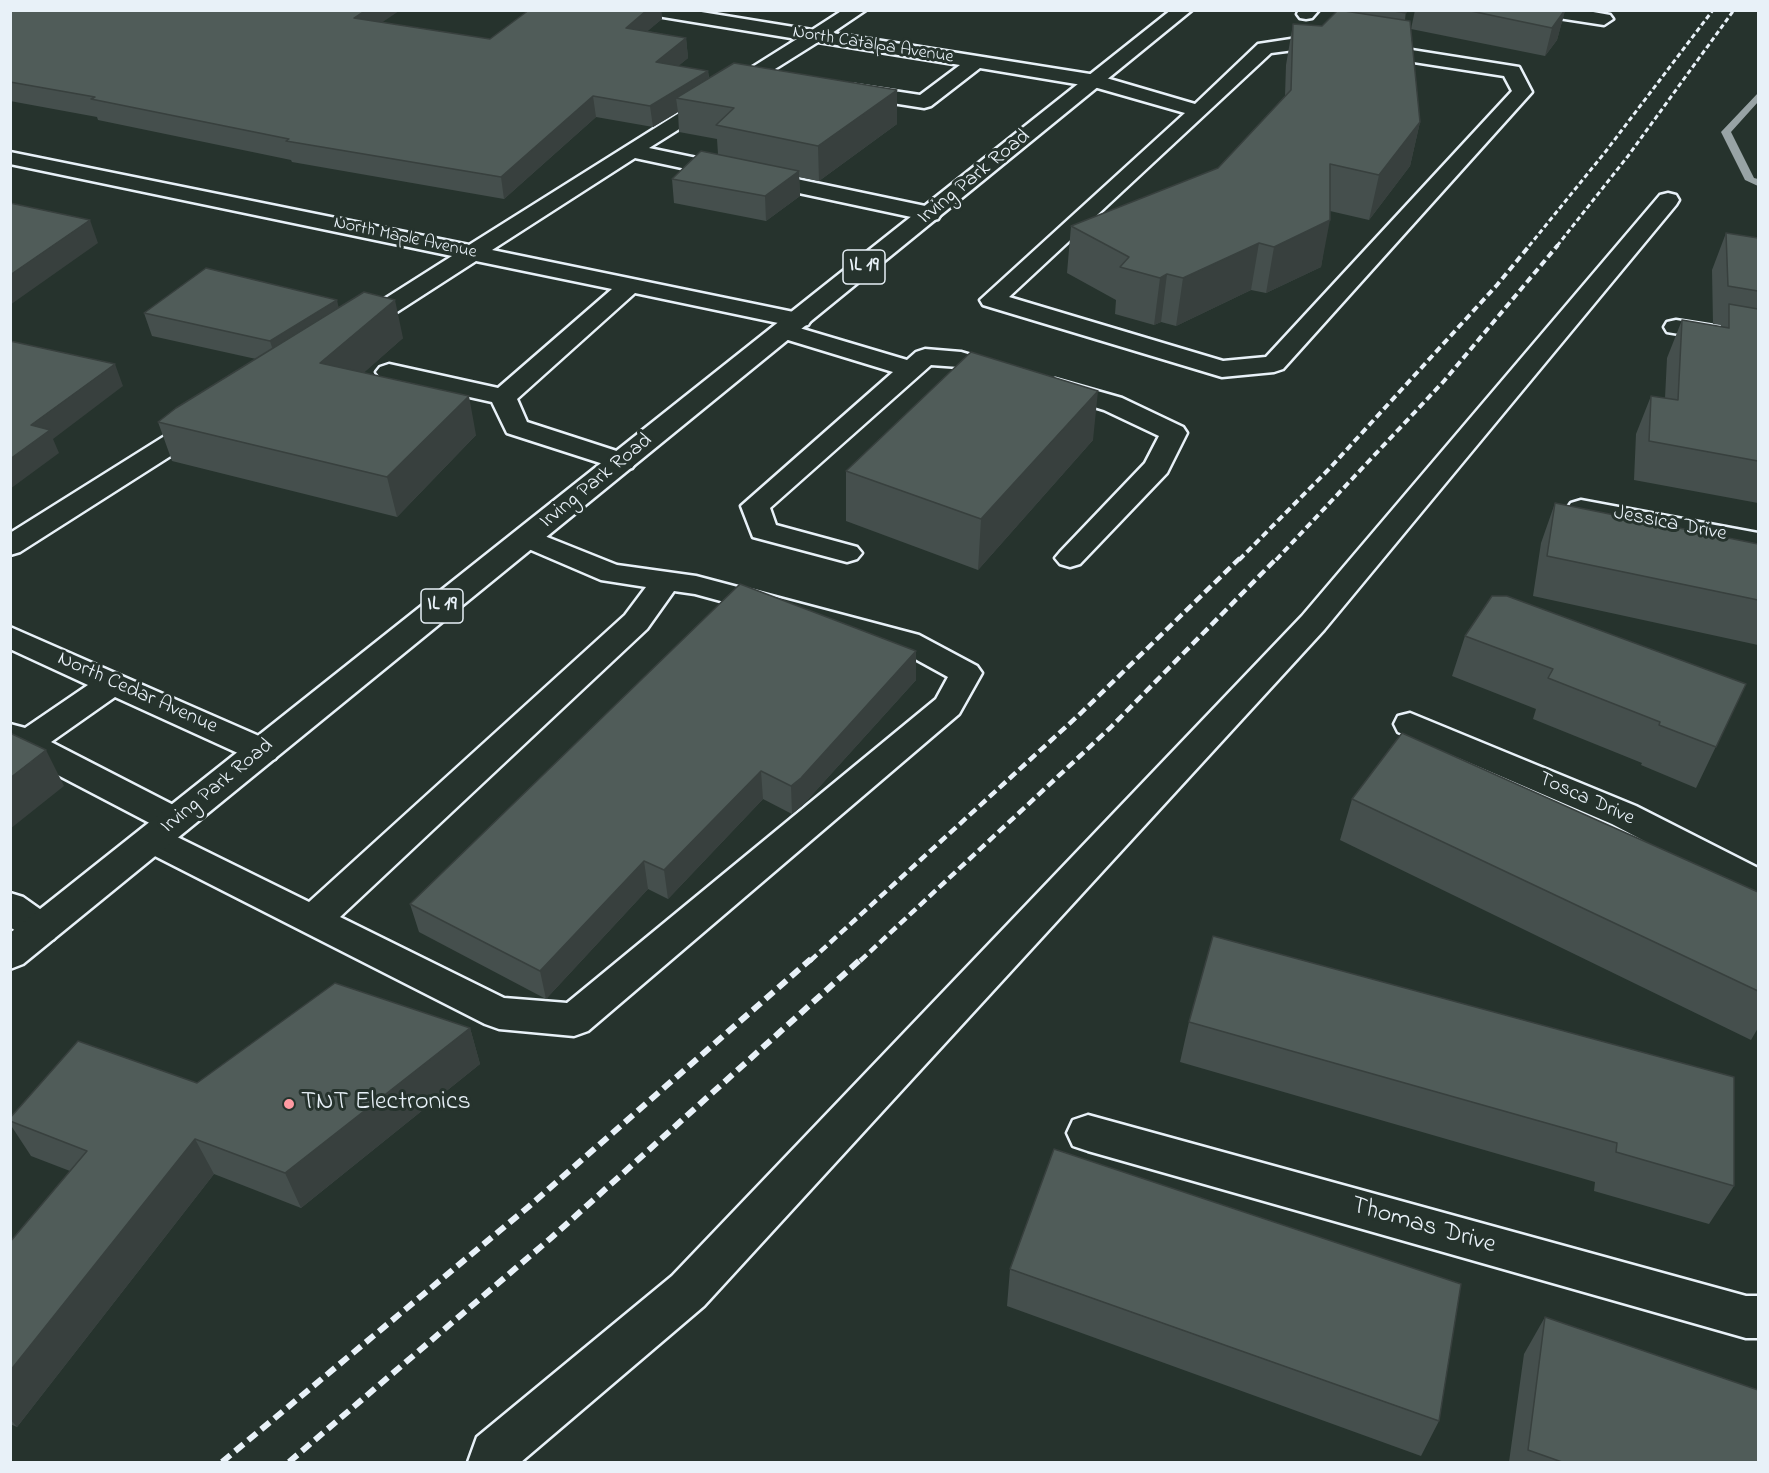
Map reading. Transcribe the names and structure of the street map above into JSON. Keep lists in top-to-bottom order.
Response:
{
  "streets": {
    "street": [
      "North Catalpa Avenue",
      "Irving Park Road",
      "North Maple Avenue",
      "IL 19",
      "Jessica Drive",
      "North Cedar Avenue",
      "Tosca Drive",
      "Thomas Drive"
    ]
  },
  "crossings": [
    ["North Catalpa Avenue", "Irving Park Road"],
    ["Irving Park Road", "North Maple Avenue"],
    ["Irving Park Road", "North Cedar Avenue"]
  ],
  "places": ["TNT Electronics"]
}
